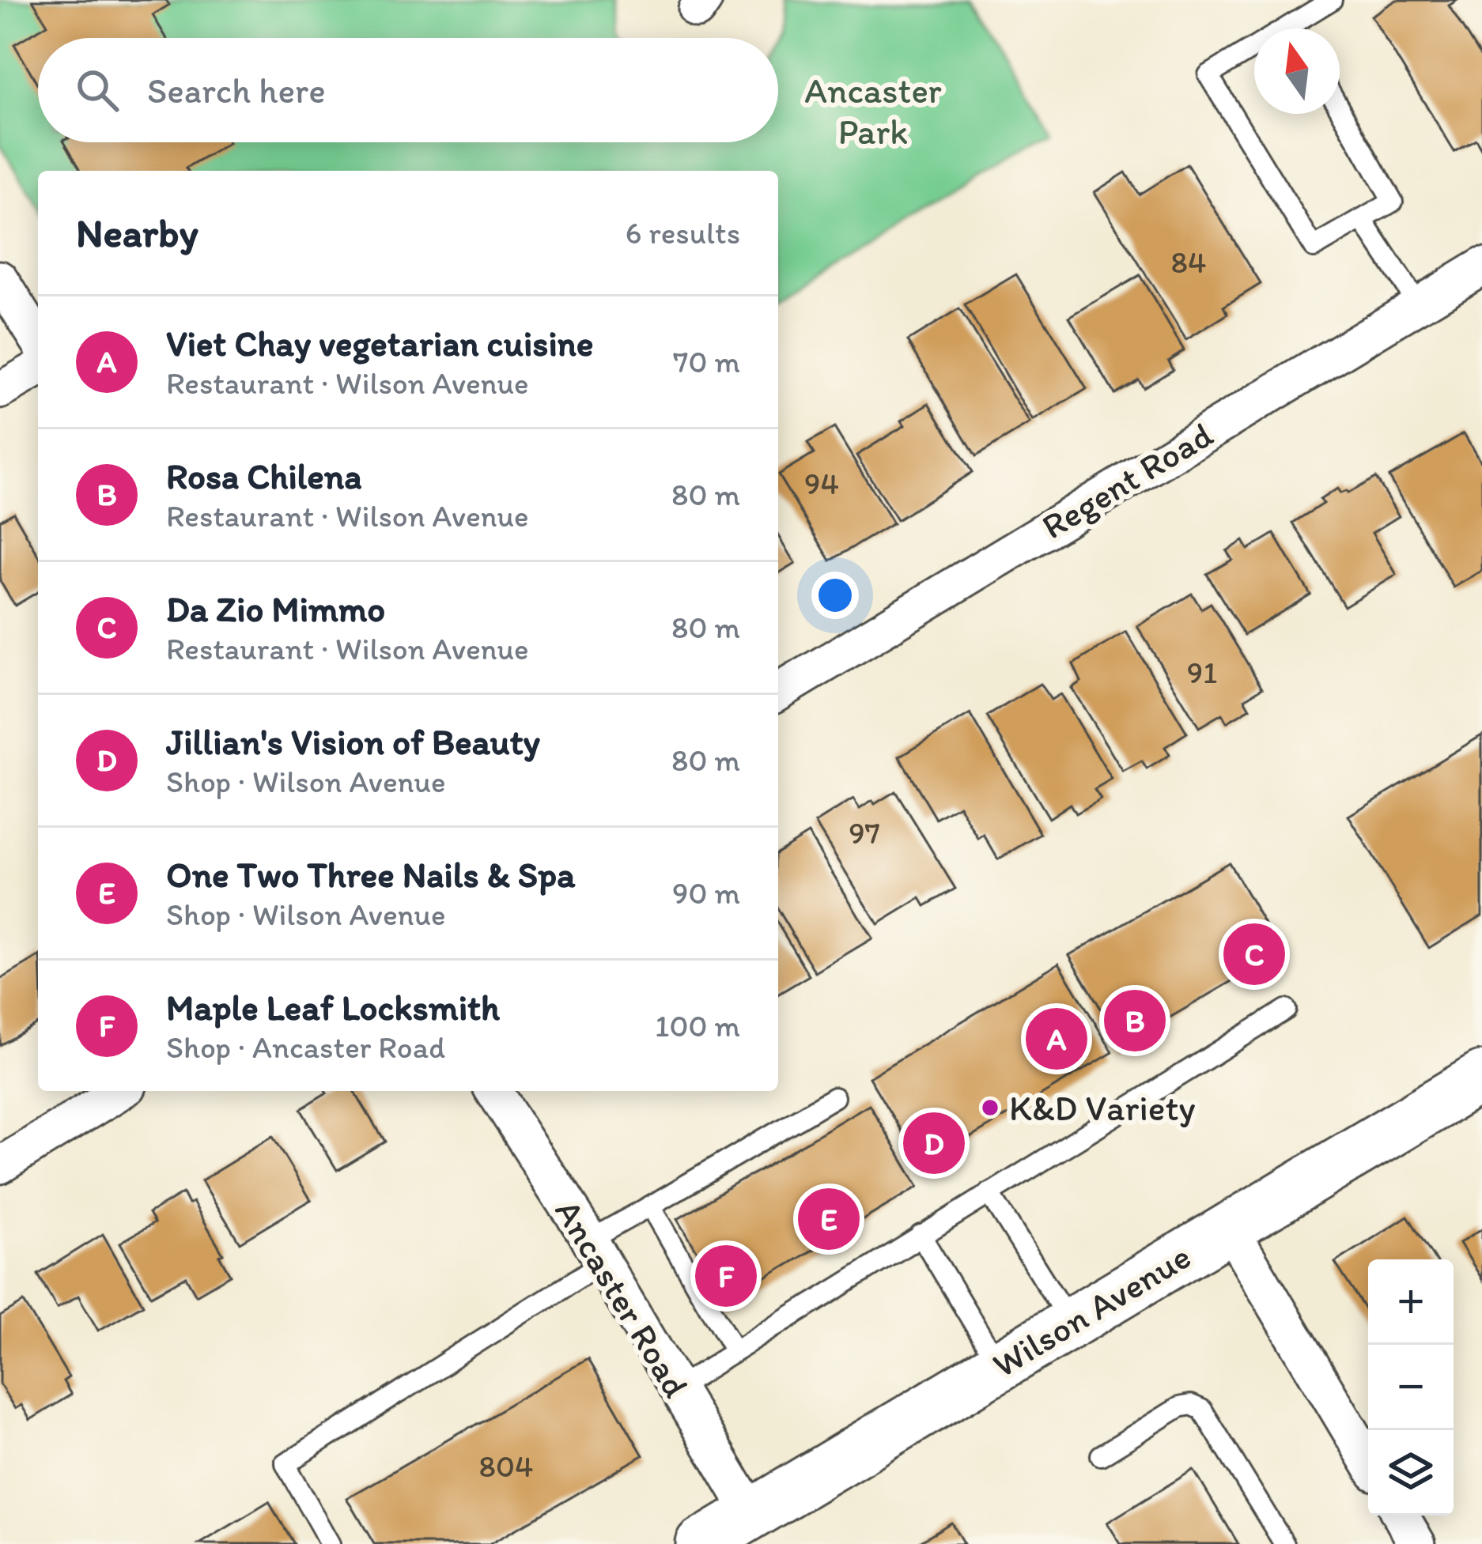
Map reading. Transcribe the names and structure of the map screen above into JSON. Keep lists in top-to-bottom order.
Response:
{
  "streets": {
    "main road": ["Wilson Avenue"],
    "street": ["Regent Road", "Ancaster Road"]
  },
  "crossings": [
    ["Ancaster Road", "Wilson Avenue"]
  ],
  "parks": ["Ancaster Park"],
  "places": ["K&D Variety"],
  "house_numbers": [
    "84",
    "94",
    "91",
    "97",
    "804"
  ],
  "north": "top",
  "page": {
    "search": "Search here",
    "heading": ["Nearby", "6 results"],
    "list": [
      {
        "mark": "A",
        "name": "Viet Chay vegetarian cuisine",
        "note": "Restaurant · Wilson Avenue",
        "value": "70 m"
      },
      {
        "mark": "B",
        "name": "Rosa Chilena",
        "note": "Restaurant · Wilson Avenue",
        "value": "80 m"
      },
      {
        "mark": "C",
        "name": "Da Zio Mimmo",
        "note": "Restaurant · Wilson Avenue",
        "value": "80 m"
      },
      {
        "mark": "D",
        "name": "Jillian's Vision of Beauty",
        "note": "Shop · Wilson Avenue",
        "value": "80 m"
      },
      {
        "mark": "E",
        "name": "One Two Three Nails & Spa",
        "note": "Shop · Wilson Avenue",
        "value": "90 m"
      },
      {
        "mark": "F",
        "name": "Maple Leaf Locksmith",
        "note": "Shop · Ancaster Road",
        "value": "100 m"
      }
    ],
    "pins": [
      "C",
      "B",
      "A",
      "D",
      "E",
      "F"
    ],
    "map_buttons": ["+", "−"]
  }
}
